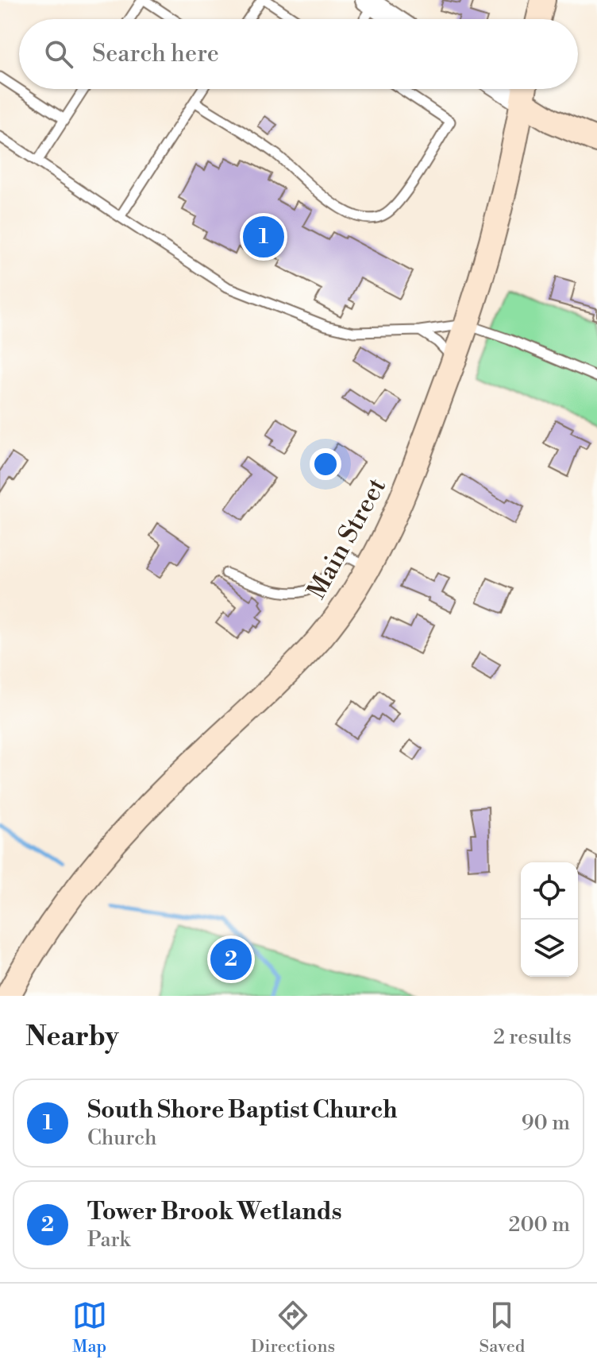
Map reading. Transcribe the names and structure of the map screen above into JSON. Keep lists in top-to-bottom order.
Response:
{
  "streets": {
    "main road": ["Main Street"]
  },
  "page": {
    "search": "Search here",
    "pins": ["1", "2"],
    "heading": ["Nearby", "2 results"],
    "list": [
      {
        "mark": "1",
        "name": "South Shore Baptist Church",
        "note": "Church",
        "value": "90 m"
      },
      {
        "mark": "2",
        "name": "Tower Brook Wetlands",
        "note": "Park",
        "value": "200 m"
      }
    ],
    "nav": ["Map", "Directions", "Saved"]
  }
}
